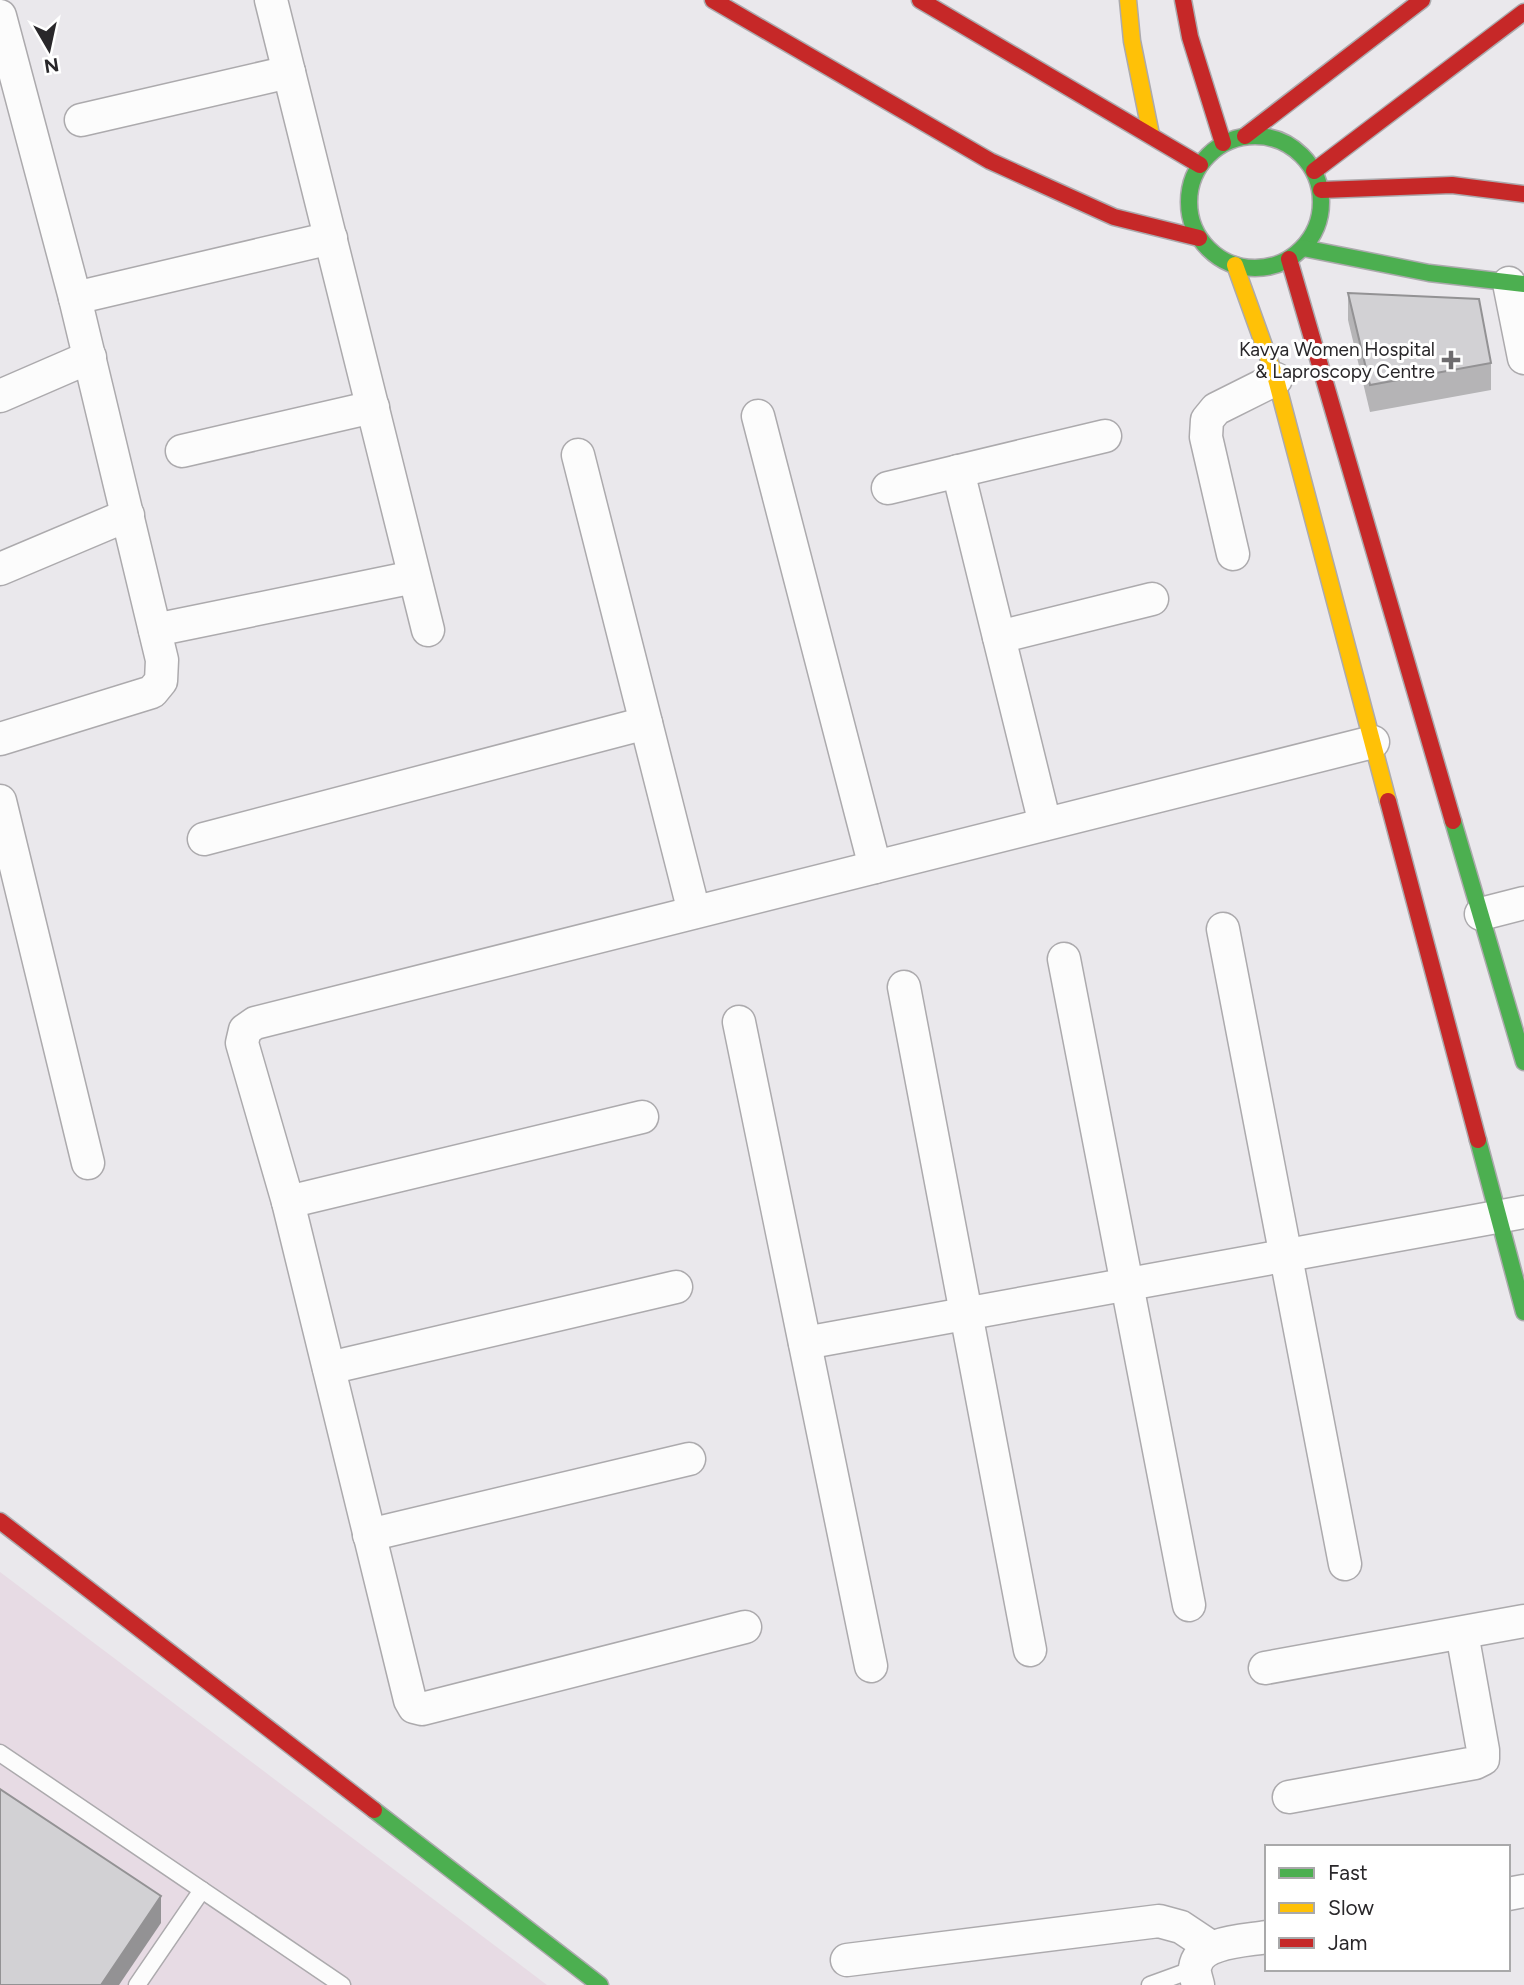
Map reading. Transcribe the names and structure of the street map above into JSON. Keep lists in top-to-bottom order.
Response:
{
  "places": {
    "health": ["Kavya Women Hospital & Laproscopy Centre"]
  },
  "legend": ["Fast", "Slow", "Jam"],
  "north": "bottom"
}
